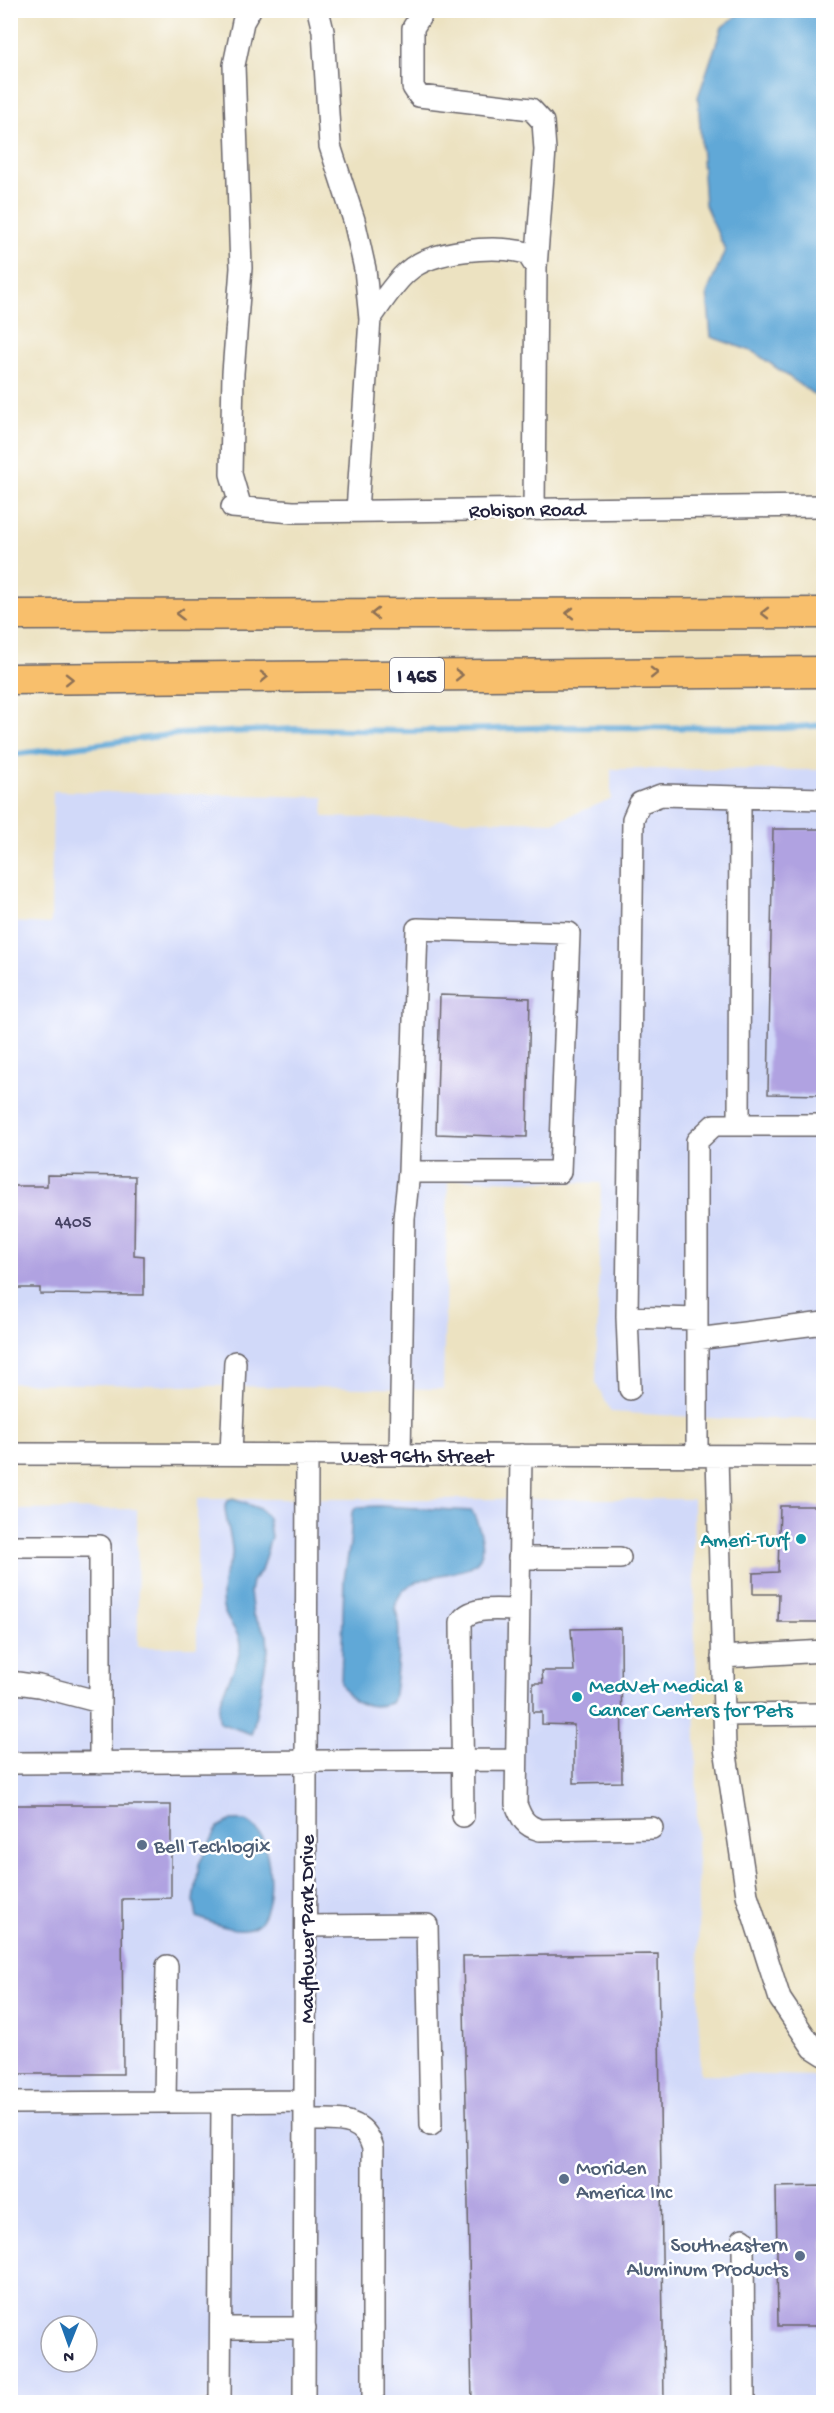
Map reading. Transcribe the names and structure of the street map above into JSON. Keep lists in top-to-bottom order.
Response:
{
  "streets": {
    "highway": ["I 465"],
    "street": ["Robison Road", "West 96th Street", "Mayflower Park Drive"]
  },
  "crossings": [
    ["West 96th Street", "Mayflower Park Drive"]
  ],
  "places": [
    "Ameri-Turf",
    "MedVet Medical & Cancer Centers for Pets",
    "Bell Techlogix",
    "Moriden America Inc",
    "Southeastern Aluminum Products"
  ],
  "house_numbers": ["4405"],
  "north": "bottom"
}
